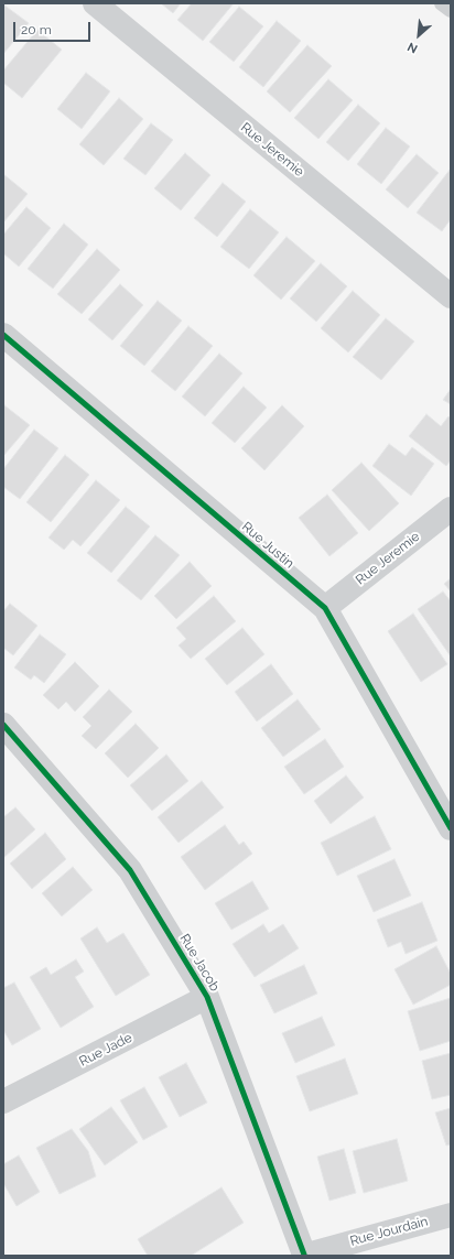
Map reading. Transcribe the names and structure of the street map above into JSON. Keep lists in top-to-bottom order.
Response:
{
  "streets": {
    "street": [
      "Rue Jeremie",
      "Rue Justin",
      "Rue Jacob",
      "Rue Jade",
      "Rue Jourdain"
    ]
  },
  "crossings": [
    ["Rue Jeremie", "Rue Justin"],
    ["Rue Jacob", "Rue Jade"],
    ["Rue Jacob", "Rue Jourdain"]
  ],
  "scale_bar": "20 m",
  "north": "bottom left"
}
